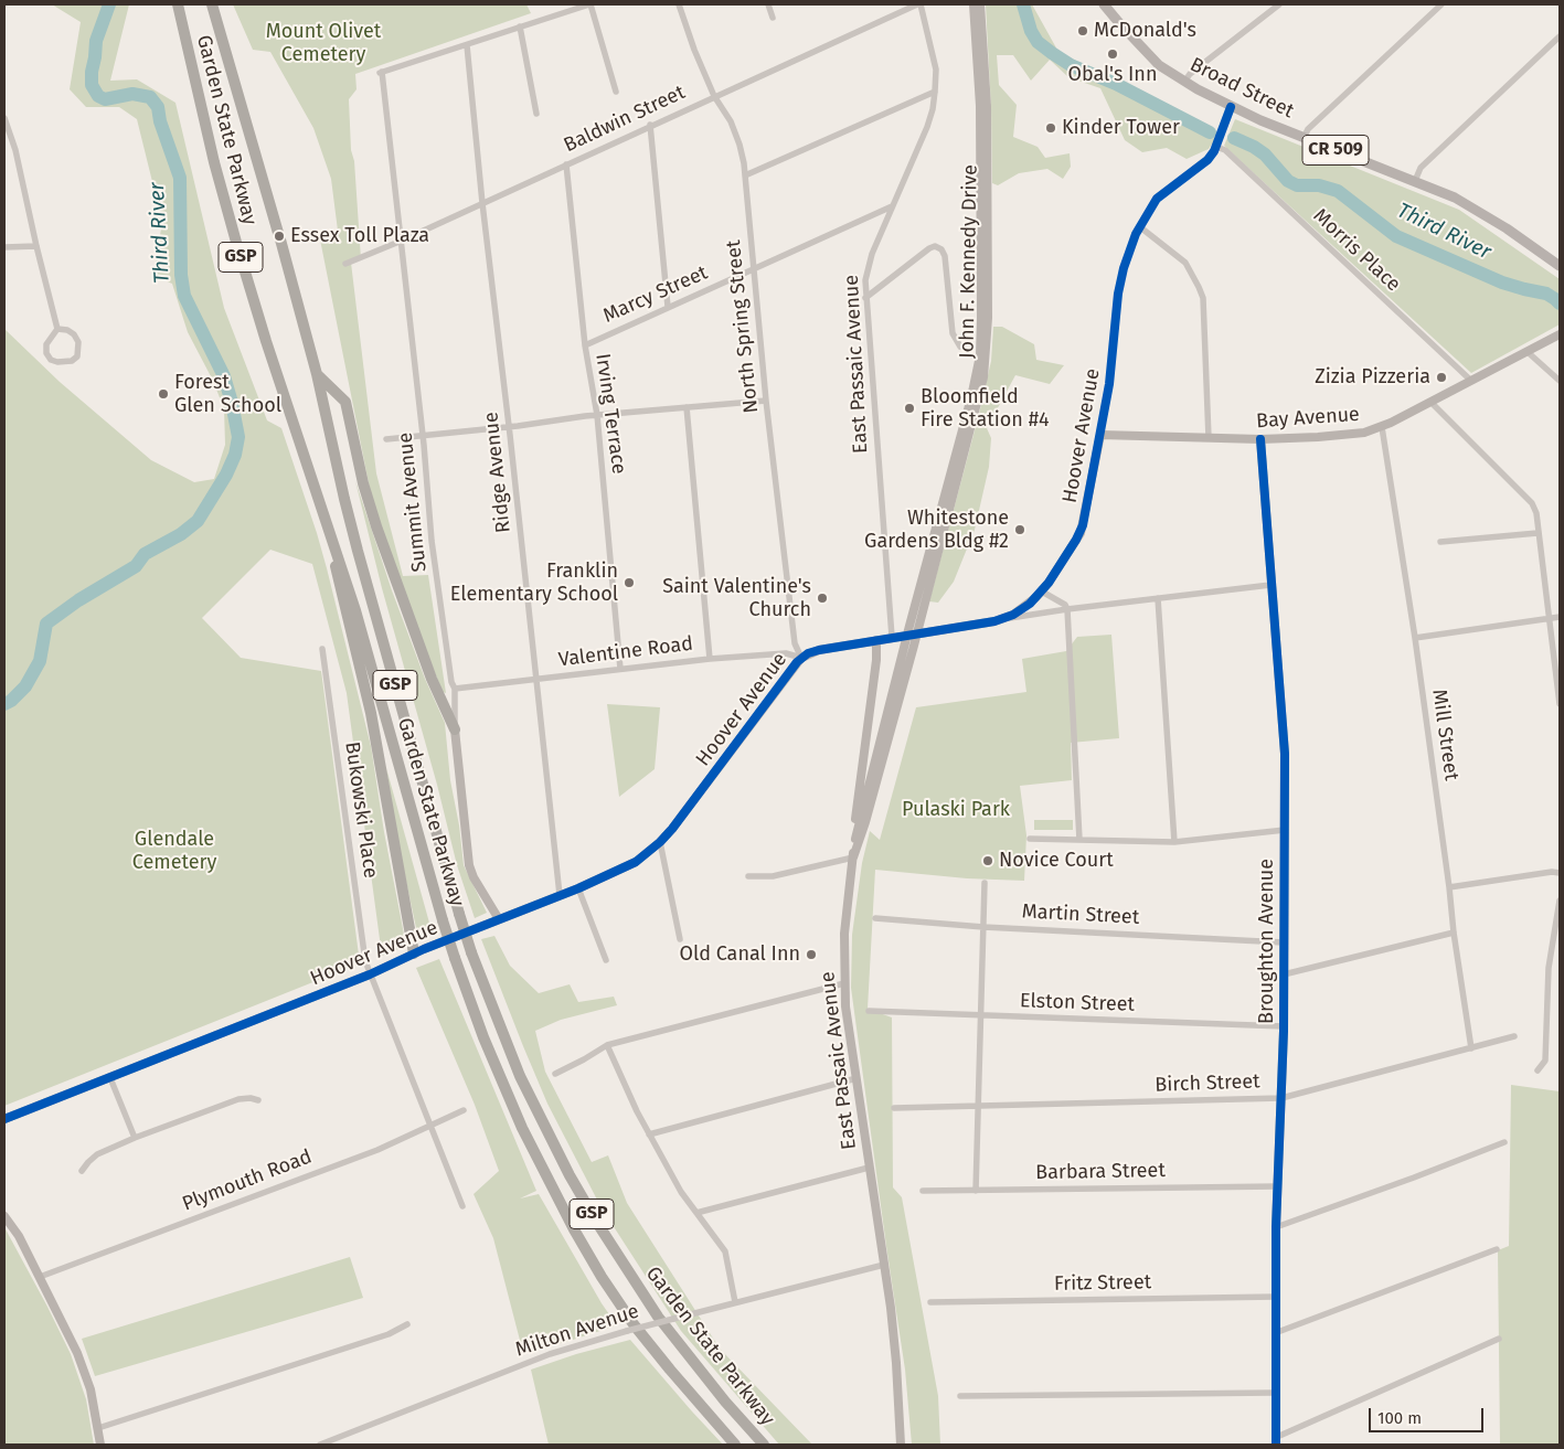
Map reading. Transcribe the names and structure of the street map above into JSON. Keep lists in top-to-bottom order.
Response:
{
  "streets": {
    "highway": ["Garden State Parkway", "GSP"],
    "main road": ["Broad Street", "CR 509"],
    "street": [
      "Baldwin Street",
      "Morris Place",
      "John F. Kennedy Drive",
      "Marcy Street",
      "North Spring Street",
      "East Passaic Avenue",
      "Irving Terrace",
      "Bay Avenue",
      "Hoover Avenue",
      "Ridge Avenue",
      "Summit Avenue",
      "Valentine Road",
      "Mill Street",
      "Bukowski Place",
      "Martin Street",
      "Broughton Avenue",
      "Elston Street",
      "Birch Street",
      "Barbara Street",
      "Plymouth Road",
      "Fritz Street",
      "Milton Avenue"
    ]
  },
  "crossings": [
    ["Broad Street", "Hoover Avenue"],
    ["Baldwin Street", "North Spring Street"],
    ["Baldwin Street", "East Passaic Avenue"],
    ["Baldwin Street", "Irving Terrace"],
    ["Baldwin Street", "Ridge Avenue"],
    ["Baldwin Street", "Summit Avenue"],
    ["Morris Place", "Bay Avenue"],
    ["Morris Place", "Hoover Avenue"],
    ["John F. Kennedy Drive", "East Passaic Avenue"],
    ["John F. Kennedy Drive", "Hoover Avenue"],
    ["Marcy Street", "North Spring Street"],
    ["Marcy Street", "East Passaic Avenue"],
    ["Marcy Street", "Irving Terrace"],
    ["North Spring Street", "Hoover Avenue"],
    ["North Spring Street", "Valentine Road"],
    ["East Passaic Avenue", "Hoover Avenue"],
    ["East Passaic Avenue", "Milton Avenue"],
    ["Irving Terrace", "Valentine Road"],
    ["Bay Avenue", "Hoover Avenue"],
    ["Bay Avenue", "Mill Street"],
    ["Bay Avenue", "Broughton Avenue"],
    ["Hoover Avenue", "Ridge Avenue"],
    ["Hoover Avenue", "Summit Avenue"],
    ["Hoover Avenue", "Valentine Road"],
    ["Hoover Avenue", "Bukowski Place"],
    ["Ridge Avenue", "Summit Avenue"],
    ["Ridge Avenue", "Valentine Road"],
    ["Summit Avenue", "Valentine Road"],
    ["Mill Street", "Birch Street"],
    ["Bukowski Place", "Plymouth Road"],
    ["Martin Street", "Broughton Avenue"],
    ["Broughton Avenue", "Elston Street"],
    ["Broughton Avenue", "Birch Street"],
    ["Broughton Avenue", "Barbara Street"],
    ["Broughton Avenue", "Fritz Street"]
  ],
  "water": ["Third River"],
  "parks": ["Mount Olivet Cemetery", "Pulaski Park", "Glendale Cemetery"],
  "places": [
    "McDonald's",
    "Obal's Inn",
    "Kinder Tower",
    "Essex Toll Plaza",
    "Zizia Pizzeria",
    "Forest Glen School",
    "Bloomfield Fire Station #4",
    "Whitestone Gardens Bldg #2",
    "Franklin Elementary School",
    "Saint Valentine's Church",
    "Novice Court",
    "Old Canal Inn"
  ],
  "scale_bar": "100 m"
}
